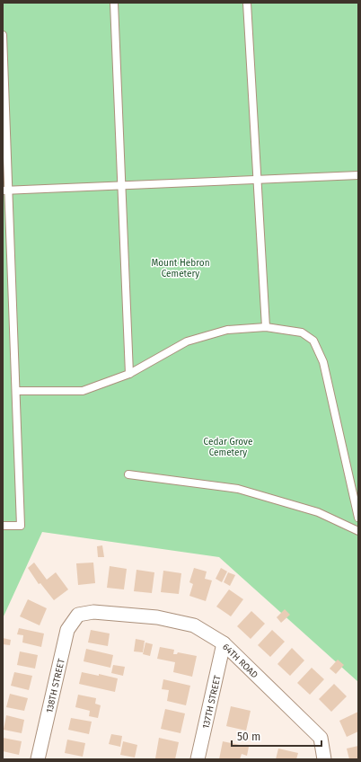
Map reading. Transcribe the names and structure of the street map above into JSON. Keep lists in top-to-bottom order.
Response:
{
  "streets": {
    "street": ["64TH ROAD", "138TH STREET", "137TH STREET"]
  },
  "crossings": [
    ["64TH ROAD", "138TH STREET"],
    ["64TH ROAD", "137TH STREET"]
  ],
  "parks": ["Mount Hebron Cemetery", "Cedar Grove Cemetery"],
  "scale_bar": "50 m"
}
